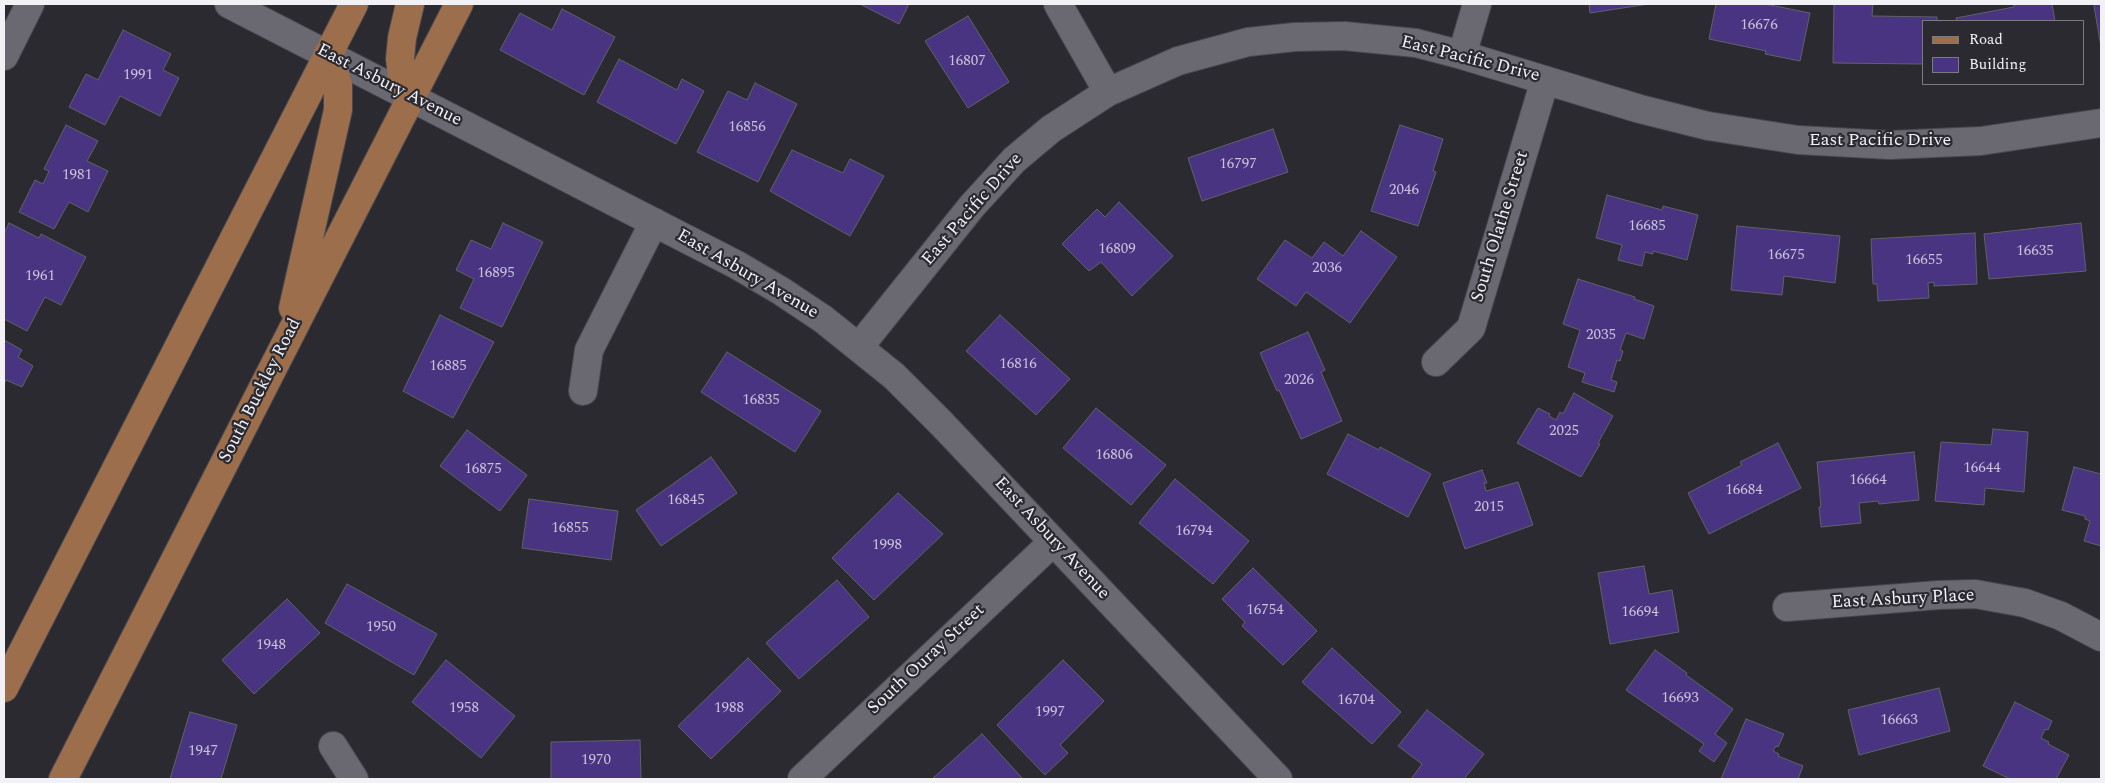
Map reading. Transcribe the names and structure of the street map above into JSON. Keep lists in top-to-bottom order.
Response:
{
  "streets": {
    "main road": ["South Buckley Road"],
    "street": [
      "East Pacific Drive",
      "East Asbury Avenue",
      "South Olathe Street",
      "East Asbury Place",
      "South Ouray Street"
    ]
  },
  "crossings": [
    ["East Pacific Drive", "East Asbury Avenue"],
    ["East Pacific Drive", "South Olathe Street"],
    ["East Asbury Avenue", "South Buckley Road"],
    ["East Asbury Avenue", "South Ouray Street"]
  ],
  "house_numbers": [
    "16676",
    "16807",
    "1991",
    "16856",
    "16797",
    "1981",
    "2046",
    "16685",
    "16809",
    "16635",
    "16675",
    "16655",
    "2036",
    "16895",
    "1961",
    "2035",
    "16816",
    "16885",
    "2026",
    "16835",
    "2025",
    "16806",
    "16644",
    "16875",
    "16664",
    "16684",
    "16845",
    "2015",
    "16855",
    "16794",
    "1998",
    "16754",
    "16694",
    "1950",
    "1948",
    "16693",
    "16704",
    "1958",
    "1988",
    "1997",
    "16663",
    "1947",
    "1970"
  ],
  "legend": ["Road", "Building"]
}
